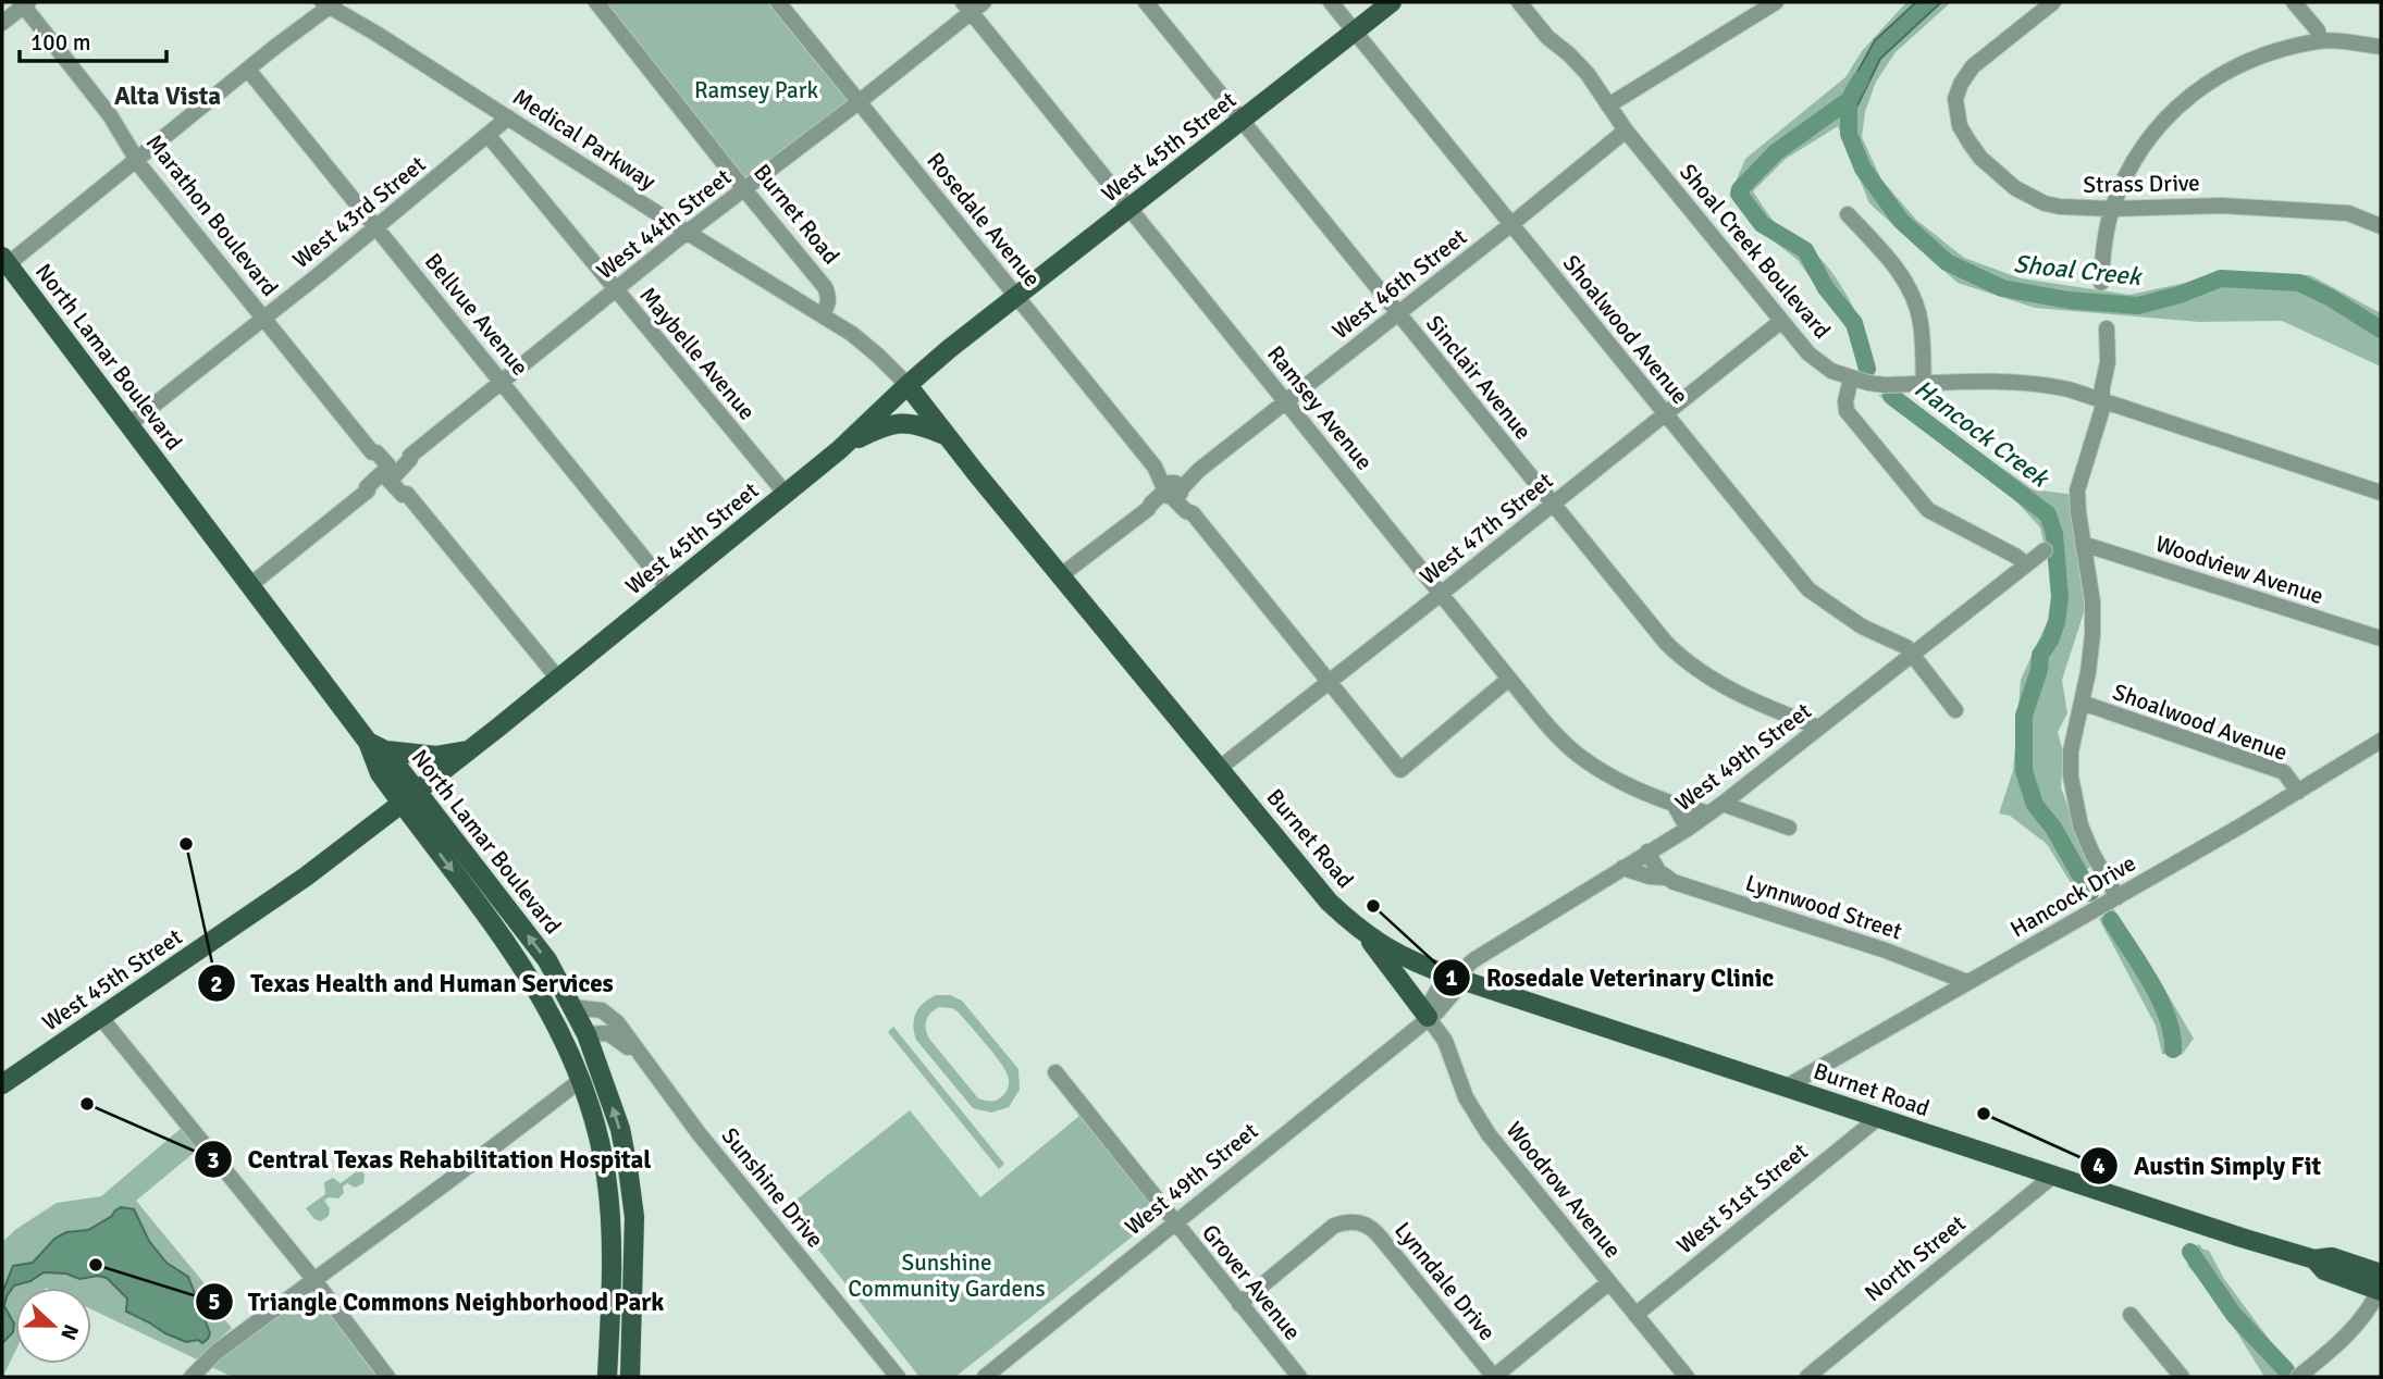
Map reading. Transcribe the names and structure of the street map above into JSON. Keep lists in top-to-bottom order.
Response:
{
  "streets": {
    "main road": ["West 45th Street", "Burnet Road", "North Lamar Boulevard"],
    "street": [
      "Medical Parkway",
      "Strass Drive",
      "West 43rd Street",
      "Marathon Boulevard",
      "Rosedale Avenue",
      "West 44th Street",
      "Shoal Creek Boulevard",
      "West 46th Street",
      "Bellvue Avenue",
      "Shoalwood Avenue",
      "Maybelle Avenue",
      "Sinclair Avenue",
      "Ramsey Avenue",
      "West 47th Street",
      "Woodview Avenue",
      "West 49th Street",
      "Hancock Drive",
      "Lynnwood Street",
      "Sunshine Drive",
      "Woodrow Avenue",
      "West 51st Street",
      "North Street",
      "Lynndale Drive",
      "Grover Avenue"
    ]
  },
  "crossings": [
    ["Medical Parkway", "West 43rd Street"],
    ["Medical Parkway", "Burnet Road"],
    ["Medical Parkway", "West 44th Street"],
    ["West 45th Street", "Burnet Road"],
    ["West 45th Street", "Marathon Boulevard"],
    ["West 45th Street", "Rosedale Avenue"],
    ["West 45th Street", "Bellvue Avenue"],
    ["West 45th Street", "Shoalwood Avenue"],
    ["West 45th Street", "Maybelle Avenue"],
    ["West 45th Street", "North Lamar Boulevard"],
    ["West 45th Street", "Sinclair Avenue"],
    ["West 45th Street", "Ramsey Avenue"],
    ["West 43rd Street", "Marathon Boulevard"],
    ["West 43rd Street", "Bellvue Avenue"],
    ["West 43rd Street", "Maybelle Avenue"],
    ["West 43rd Street", "North Lamar Boulevard"],
    ["Burnet Road", "West 44th Street"],
    ["Burnet Road", "West 46th Street"],
    ["Burnet Road", "West 47th Street"],
    ["Burnet Road", "West 49th Street"],
    ["Burnet Road", "Hancock Drive"],
    ["Burnet Road", "West 51st Street"],
    ["Burnet Road", "North Street"],
    ["Marathon Boulevard", "West 44th Street"],
    ["Rosedale Avenue", "West 44th Street"],
    ["Rosedale Avenue", "West 46th Street"],
    ["Rosedale Avenue", "Ramsey Avenue"],
    ["Rosedale Avenue", "West 47th Street"],
    ["West 44th Street", "Bellvue Avenue"],
    ["West 44th Street", "Maybelle Avenue"],
    ["West 44th Street", "North Lamar Boulevard"],
    ["West 44th Street", "Ramsey Avenue"],
    ["Shoal Creek Boulevard", "West 46th Street"],
    ["Shoal Creek Boulevard", "West 47th Street"],
    ["West 46th Street", "Shoalwood Avenue"],
    ["West 46th Street", "Sinclair Avenue"],
    ["West 46th Street", "Ramsey Avenue"],
    ["Shoalwood Avenue", "West 47th Street"],
    ["Shoalwood Avenue", "West 49th Street"],
    ["Shoalwood Avenue", "Hancock Drive"],
    ["North Lamar Boulevard", "Sunshine Drive"],
    ["Sinclair Avenue", "West 47th Street"],
    ["Sinclair Avenue", "West 49th Street"],
    ["Ramsey Avenue", "West 47th Street"],
    ["Ramsey Avenue", "West 49th Street"],
    ["West 49th Street", "Lynnwood Street"],
    ["West 49th Street", "Woodrow Avenue"],
    ["West 49th Street", "Grover Avenue"],
    ["Hancock Drive", "Lynnwood Street"],
    ["Woodrow Avenue", "West 51st Street"],
    ["Lynndale Drive", "Grover Avenue"]
  ],
  "districts": ["Alta Vista"],
  "water": ["Shoal Creek", "Hancock Creek"],
  "parks": ["Ramsey Park", "Sunshine Community Gardens"],
  "places": [
    "Texas Health and Human Services",
    "Rosedale Veterinary Clinic",
    "Central Texas Rehabilitation Hospital",
    "Austin Simply Fit",
    "Triangle Commons Neighborhood Park"
  ],
  "scale_bar": "100 m",
  "north": "right"
}
